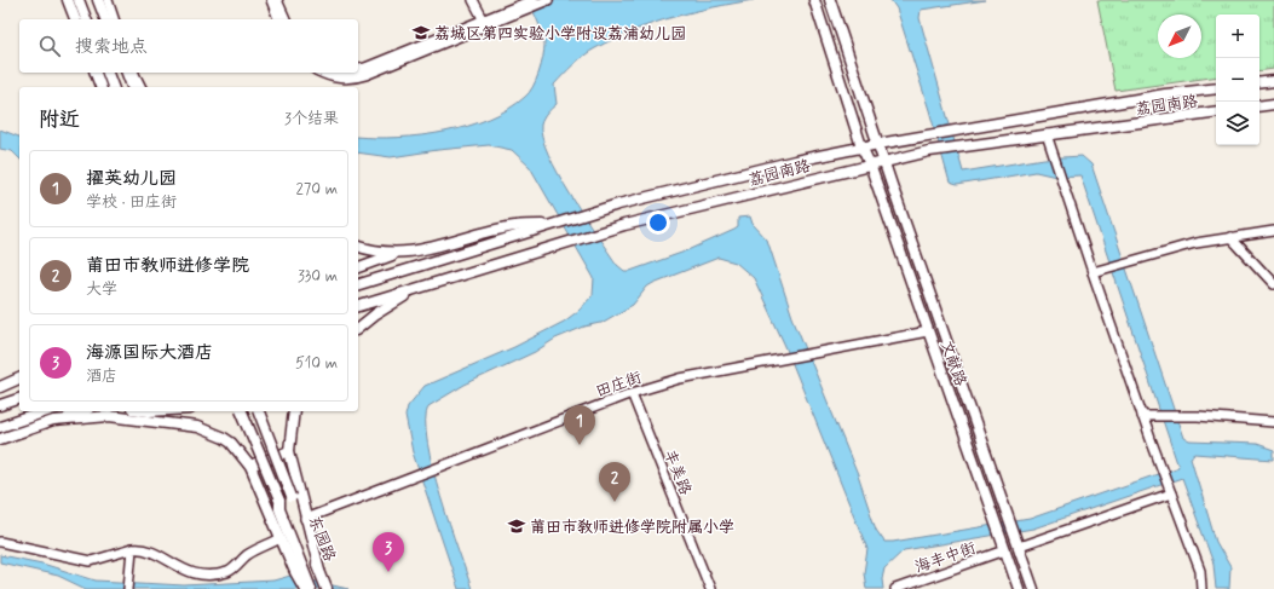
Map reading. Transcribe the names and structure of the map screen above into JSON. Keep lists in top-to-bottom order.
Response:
{
  "streets": {
    "main road": ["荔园南路", "文献路", "东园路"],
    "street": ["田庄街", "丰美路", "海丰中街"]
  },
  "crossings": [
    ["荔园南路", "文献路"],
    ["文献路", "田庄街"],
    ["文献路", "海丰中街"],
    ["田庄街", "丰美路"]
  ],
  "places": {
    "school or university": ["荔城区第四实验小学附设荔浦幼儿园", "莆田市教师进修学院附属小学"]
  },
  "north": "bottom left",
  "page": {
    "map_buttons": ["+", "−"],
    "search": "搜索地点",
    "heading": ["附近", "3个结果"],
    "list": [
      {
        "mark": "1",
        "name": "擢英幼儿园",
        "note": "学校 · 田庄街",
        "value": "270 m"
      },
      {
        "mark": "2",
        "name": "莆田市教师进修学院",
        "note": "大学",
        "value": "330 m"
      },
      {
        "mark": "3",
        "name": "海源国际大酒店",
        "note": "酒店",
        "value": "510 m"
      }
    ],
    "pins": ["1", "2", "3"]
  }
}
